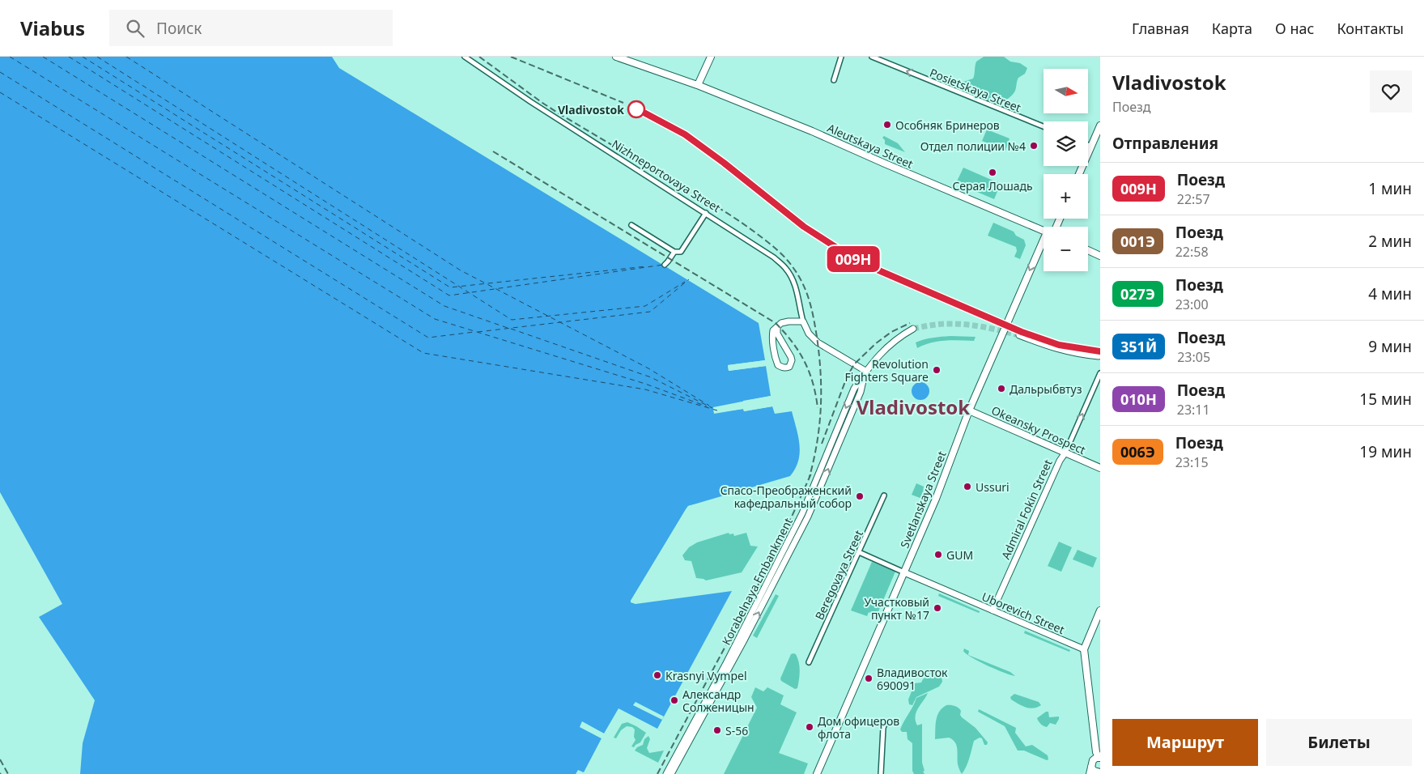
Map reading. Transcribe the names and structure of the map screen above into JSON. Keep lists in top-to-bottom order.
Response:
{
  "streets": {
    "main road": [
      "Aleutskaya Street",
      "Okeansky Prospect",
      "Svetlanskaya Street",
      "Admiral Fokin Street",
      "Korabelnaya Embankment",
      "Uborevich Street"
    ],
    "street": ["Posietskaya Street", "Nizhneportovaya Street", "Beregovaya Street"]
  },
  "crossings": [
    ["Okeansky Prospect", "Svetlanskaya Street"],
    ["Okeansky Prospect", "Admiral Fokin Street"],
    ["Svetlanskaya Street", "Uborevich Street"],
    ["Admiral Fokin Street", "Uborevich Street"],
    ["Beregovaya Street", "Uborevich Street"]
  ],
  "one_way": ["Posietskaya Street"],
  "districts": ["Vladivostok"],
  "places": [
    "Vladivostok",
    "Особняк Бринеров",
    "Отдел полиции №4",
    "Серая Лошадь",
    "Revolution Fighters Square",
    "Дальрыбвтуз",
    "Ussuri",
    "Спасо-Преображенский кафедральный собор",
    "GUM",
    "Участковый пункт №17",
    "Krasnyi Vympel",
    "Владивосток 690091",
    "Александр Солженицын",
    "Дом офицеров флота",
    "S-56"
  ],
  "north": "right",
  "page": {
    "header": "Viabus",
    "search": "Поиск",
    "nav": [
      "Главная",
      "Карта",
      "О нас",
      "Контакты"
    ],
    "on_map": "009Н",
    "heading": [
      ["Vladivostok", "Поезд"],
      "Отправления"
    ],
    "map_buttons": ["+", "−"],
    "list": [
      {
        "mark": "009Н",
        "name": "Поезд",
        "note": "22:57",
        "value": "1 мин"
      },
      {
        "mark": "001Э",
        "name": "Поезд",
        "note": "22:58",
        "value": "2 мин"
      },
      {
        "mark": "027Э",
        "name": "Поезд",
        "note": "23:00",
        "value": "4 мин"
      },
      {
        "mark": "351Й",
        "name": "Поезд",
        "note": "23:05",
        "value": "9 мин"
      },
      {
        "mark": "010Н",
        "name": "Поезд",
        "note": "23:11",
        "value": "15 мин"
      },
      {
        "mark": "006Э",
        "name": "Поезд",
        "note": "23:15",
        "value": "19 мин"
      }
    ],
    "buttons": ["Маршрут", "Билеты"]
  }
}
